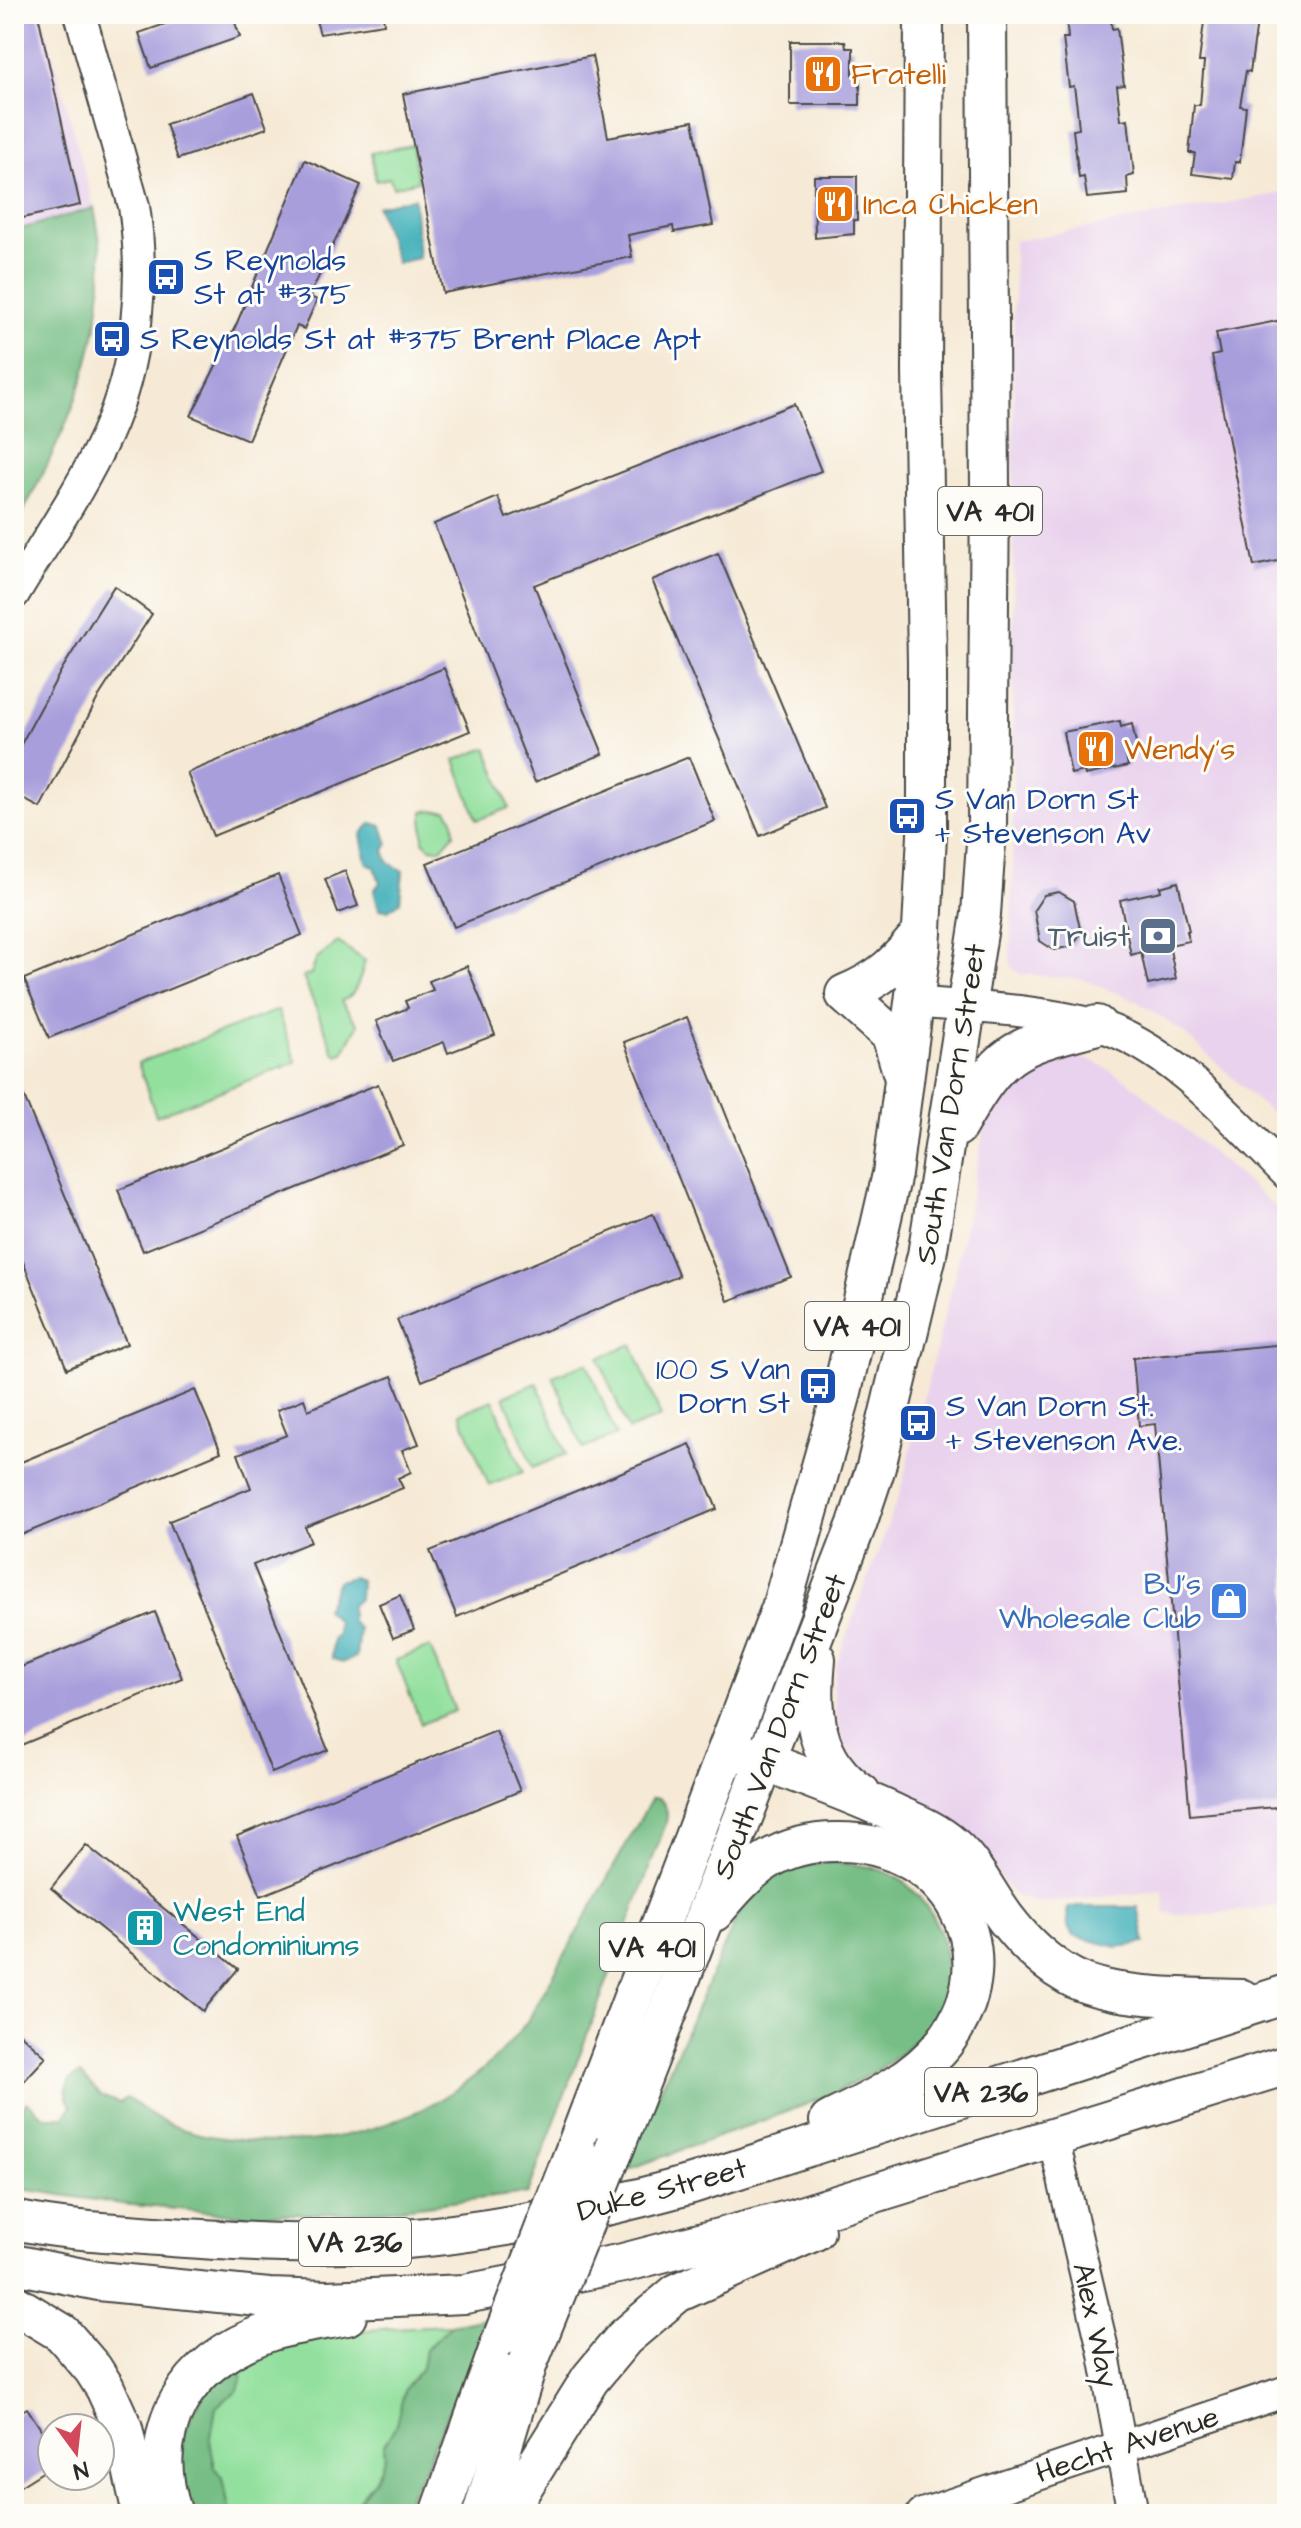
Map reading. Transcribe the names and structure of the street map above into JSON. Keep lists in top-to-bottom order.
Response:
{
  "streets": {
    "main road": [
      "VA 401",
      "South Van Dorn Street",
      "VA 236",
      "Duke Street"
    ],
    "street": ["Alex Way", "Hecht Avenue"]
  },
  "crossings": [
    ["VA 401", "South Van Dorn Street"],
    ["Duke Street", "Alex Way"],
    ["Alex Way", "Hecht Avenue"]
  ],
  "places": {
    "restaurant": ["Fratelli", "Inca Chicken", "Wendy's"],
    "bus stop": [
      "S Reynolds St at #375",
      "S Reynolds St at #375 Brent Place Apt",
      "S Van Dorn St + Stevenson Av",
      "100 S Van Dorn St",
      "S Van Dorn St. + Stevenson Ave."
    ],
    "bank": ["Truist"],
    "shop": ["BJ's Wholesale Club"],
    "building": ["West End Condominiums"]
  },
  "north": "bottom"
}
